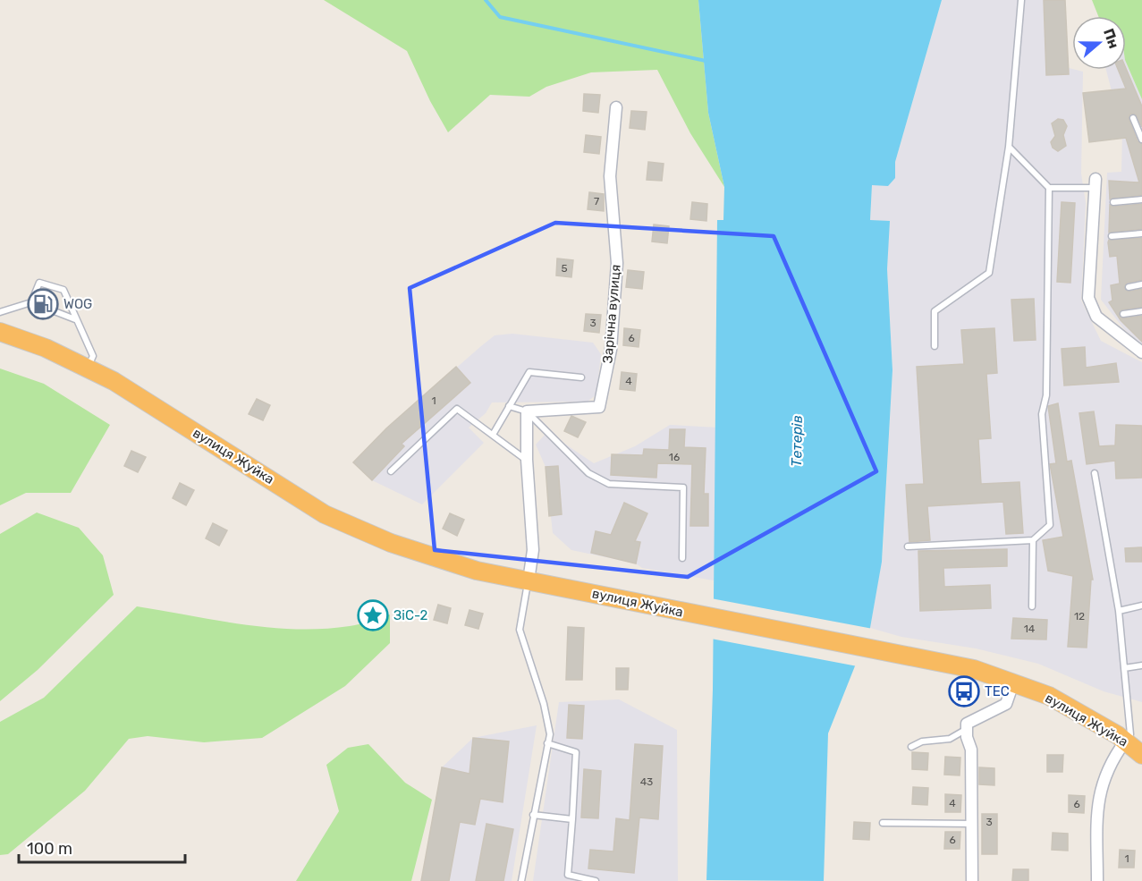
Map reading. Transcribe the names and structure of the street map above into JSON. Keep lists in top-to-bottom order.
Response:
{
  "streets": {
    "highway": ["вулиця Жуйка"],
    "street": ["Зарічна вулиця"]
  },
  "water": ["Тетерів"],
  "places": {
    "fuel station": ["WOG"],
    "place": ["ЗіС-2"],
    "bus stop": ["ТЕС"]
  },
  "house_numbers": [
    "7",
    "5",
    "3",
    "6",
    "4",
    "1",
    "16",
    "12",
    "14",
    "43",
    "4",
    "6",
    "3",
    "6",
    "1"
  ],
  "scale_bar": "100 m",
  "north": "right"
}
